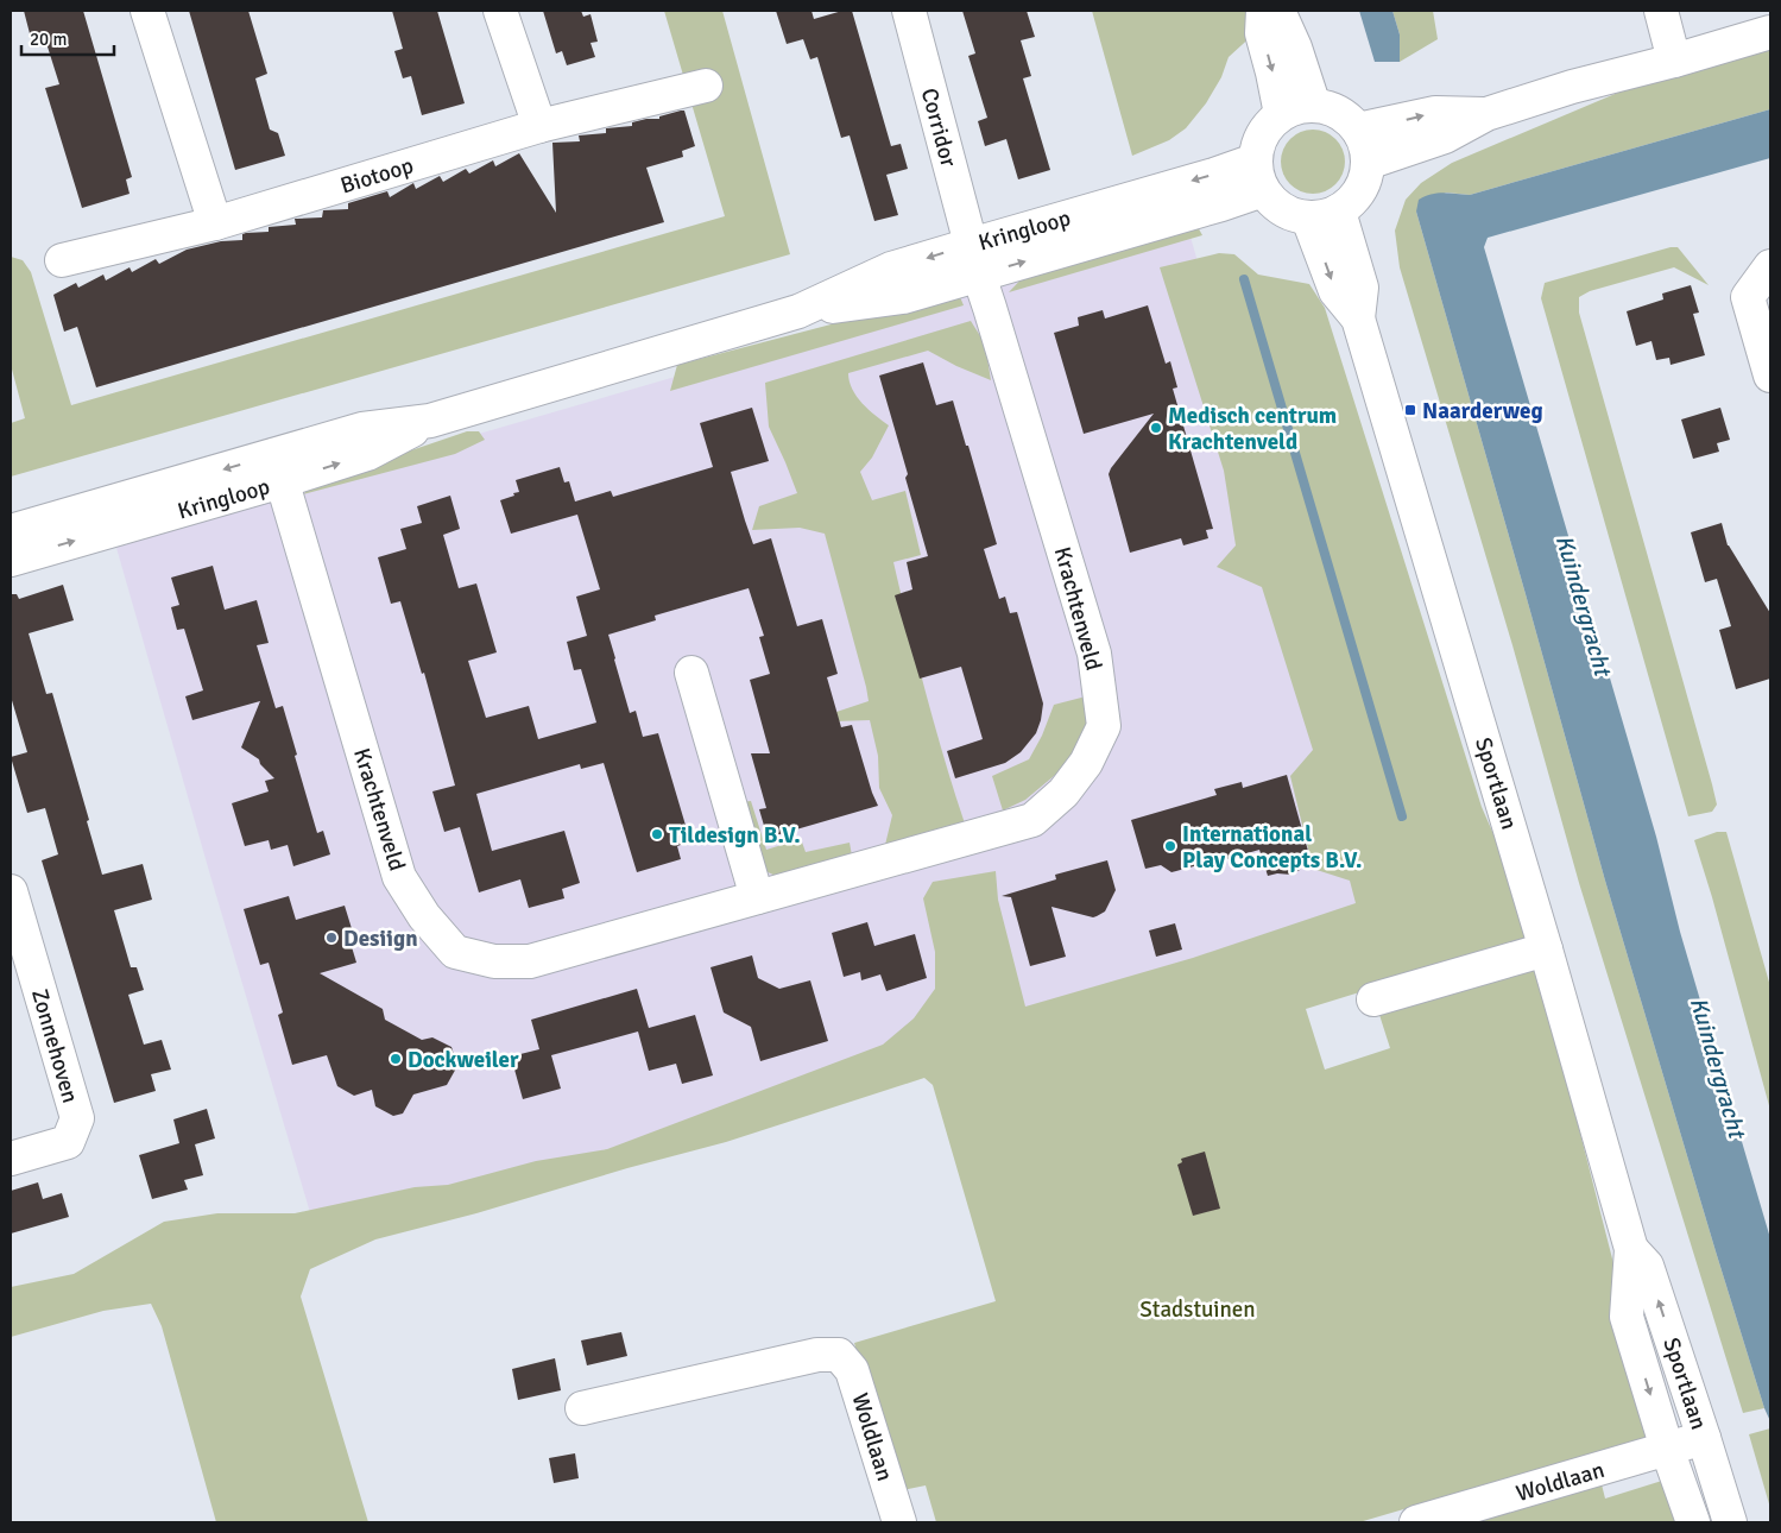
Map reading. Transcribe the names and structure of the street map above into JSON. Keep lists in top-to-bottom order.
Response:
{
  "streets": {
    "street": [
      "Corridor",
      "Biotoop",
      "Kringloop",
      "Krachtenveld",
      "Sportlaan",
      "Zonnehoven",
      "Woldlaan"
    ]
  },
  "crossings": [
    ["Corridor", "Kringloop"],
    ["Corridor", "Krachtenveld"],
    ["Kringloop", "Krachtenveld"],
    ["Kringloop", "Sportlaan"],
    ["Sportlaan", "Woldlaan"]
  ],
  "water": ["Kuindergracht"],
  "parks": ["Stadstuinen"],
  "places": {
    "transit": ["Naarderweg"],
    "other": [
      "Medisch centrum Krachtenveld",
      "Tildesign B.V.",
      "International Play Concepts B.V.",
      "Desiign",
      "Dockweiler"
    ]
  },
  "scale_bar": "20 m"
}
